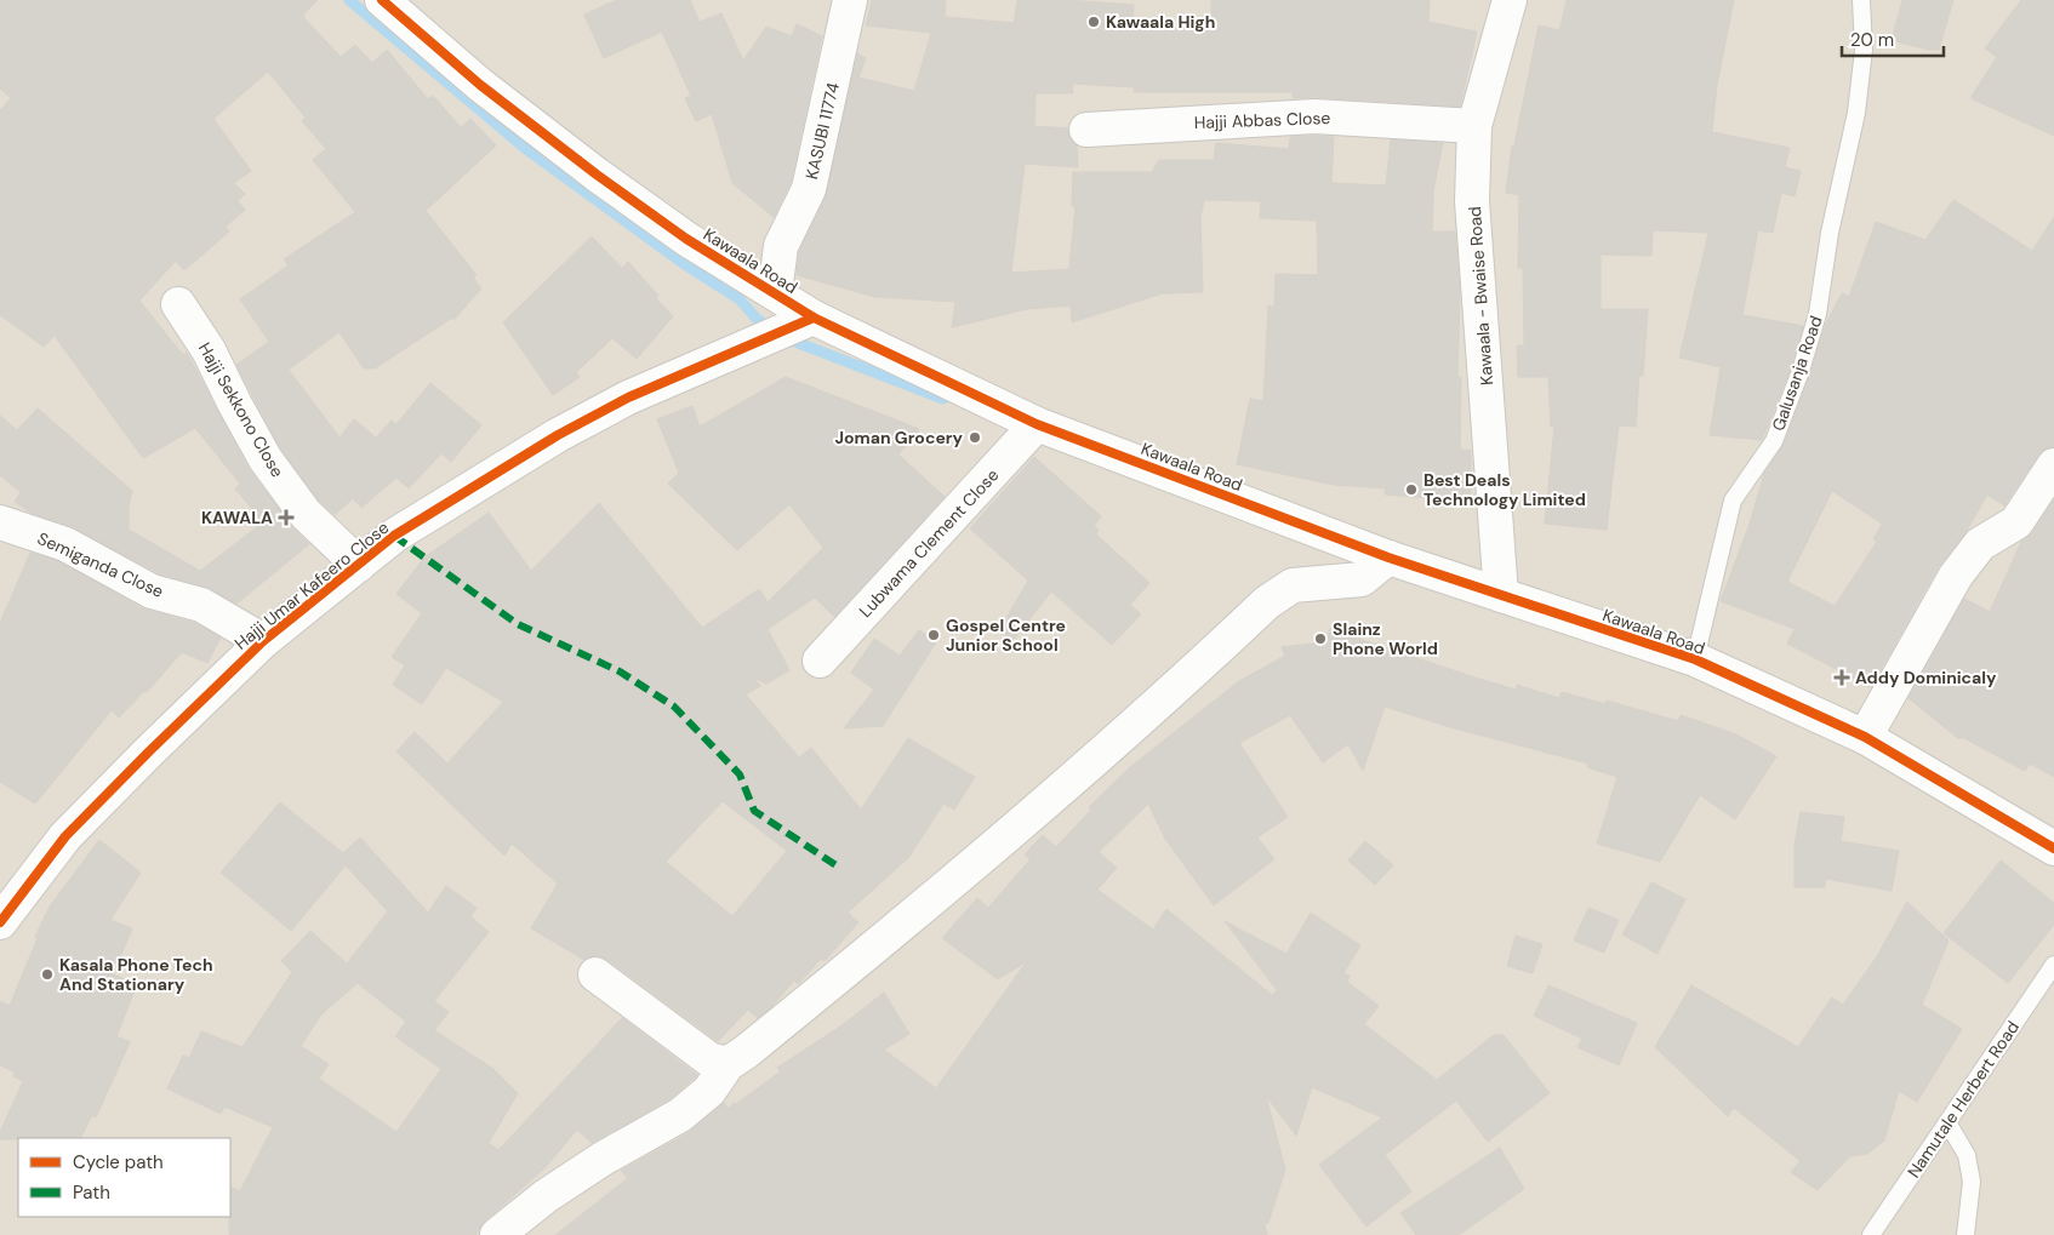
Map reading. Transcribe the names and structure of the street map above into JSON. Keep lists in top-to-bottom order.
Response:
{
  "streets": {
    "street": [
      "Hajji Abbas Close",
      "KASUBI 11774",
      "Kawaala Road",
      "Kawaala - Bwaise Road",
      "Hajji Sekkono Close",
      "Lubwama Clement Close",
      "Semiganda Close",
      "Hajji Umar Kafeero Close"
    ],
    "lane": ["Galusanja Road", "Namutale Herbert Road"]
  },
  "crossings": [
    ["Hajji Abbas Close", "Kawaala - Bwaise Road"],
    ["KASUBI 11774", "Kawaala Road"],
    ["Kawaala Road", "Kawaala - Bwaise Road"],
    ["Kawaala Road", "Galusanja Road"],
    ["Kawaala Road", "Lubwama Clement Close"],
    ["Kawaala Road", "Hajji Umar Kafeero Close"],
    ["Hajji Sekkono Close", "Hajji Umar Kafeero Close"],
    ["Semiganda Close", "Hajji Umar Kafeero Close"]
  ],
  "places": {
    "other": [
      "Kawaala High",
      "Joman Grocery",
      "Best Deals Technology Limited",
      "Gospel Centre Junior School",
      "Slainz Phone World",
      "Kasala Phone Tech And Stationary"
    ],
    "health": ["KAWALA", "Addy Dominicaly"]
  },
  "legend": ["Cycle path", "Path"],
  "scale_bar": "20 m"
}
